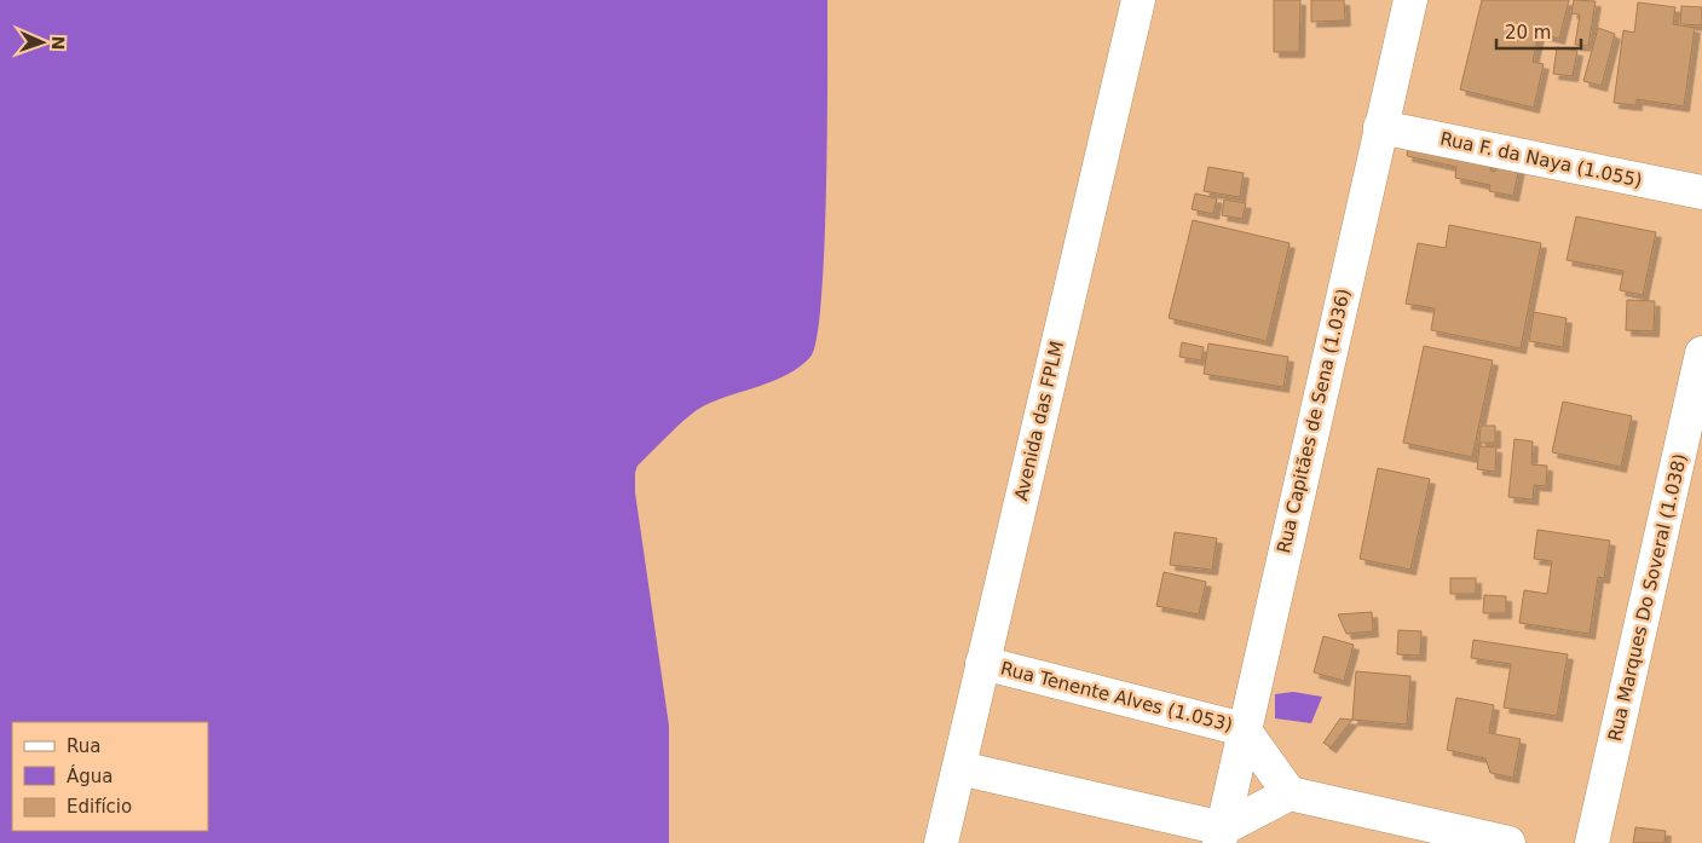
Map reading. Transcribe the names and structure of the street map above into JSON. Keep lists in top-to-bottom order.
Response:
{
  "streets": {
    "street": [
      "Rua F. da Naya (1.055)",
      "Avenida das FPLM",
      "Rua Capitães de Sena (1.036)",
      "Rua Marques Do Soveral (1.038)",
      "Rua Tenente Alves (1.053)"
    ]
  },
  "crossings": [
    ["Rua F. da Naya (1.055)", "Rua Capitães de Sena (1.036)"],
    ["Avenida das FPLM", "Rua Tenente Alves (1.053)"],
    ["Rua Capitães de Sena (1.036)", "Rua Tenente Alves (1.053)"]
  ],
  "legend": ["Rua", "Água", "Edifício"],
  "scale_bar": "20 m",
  "north": "right"
}
